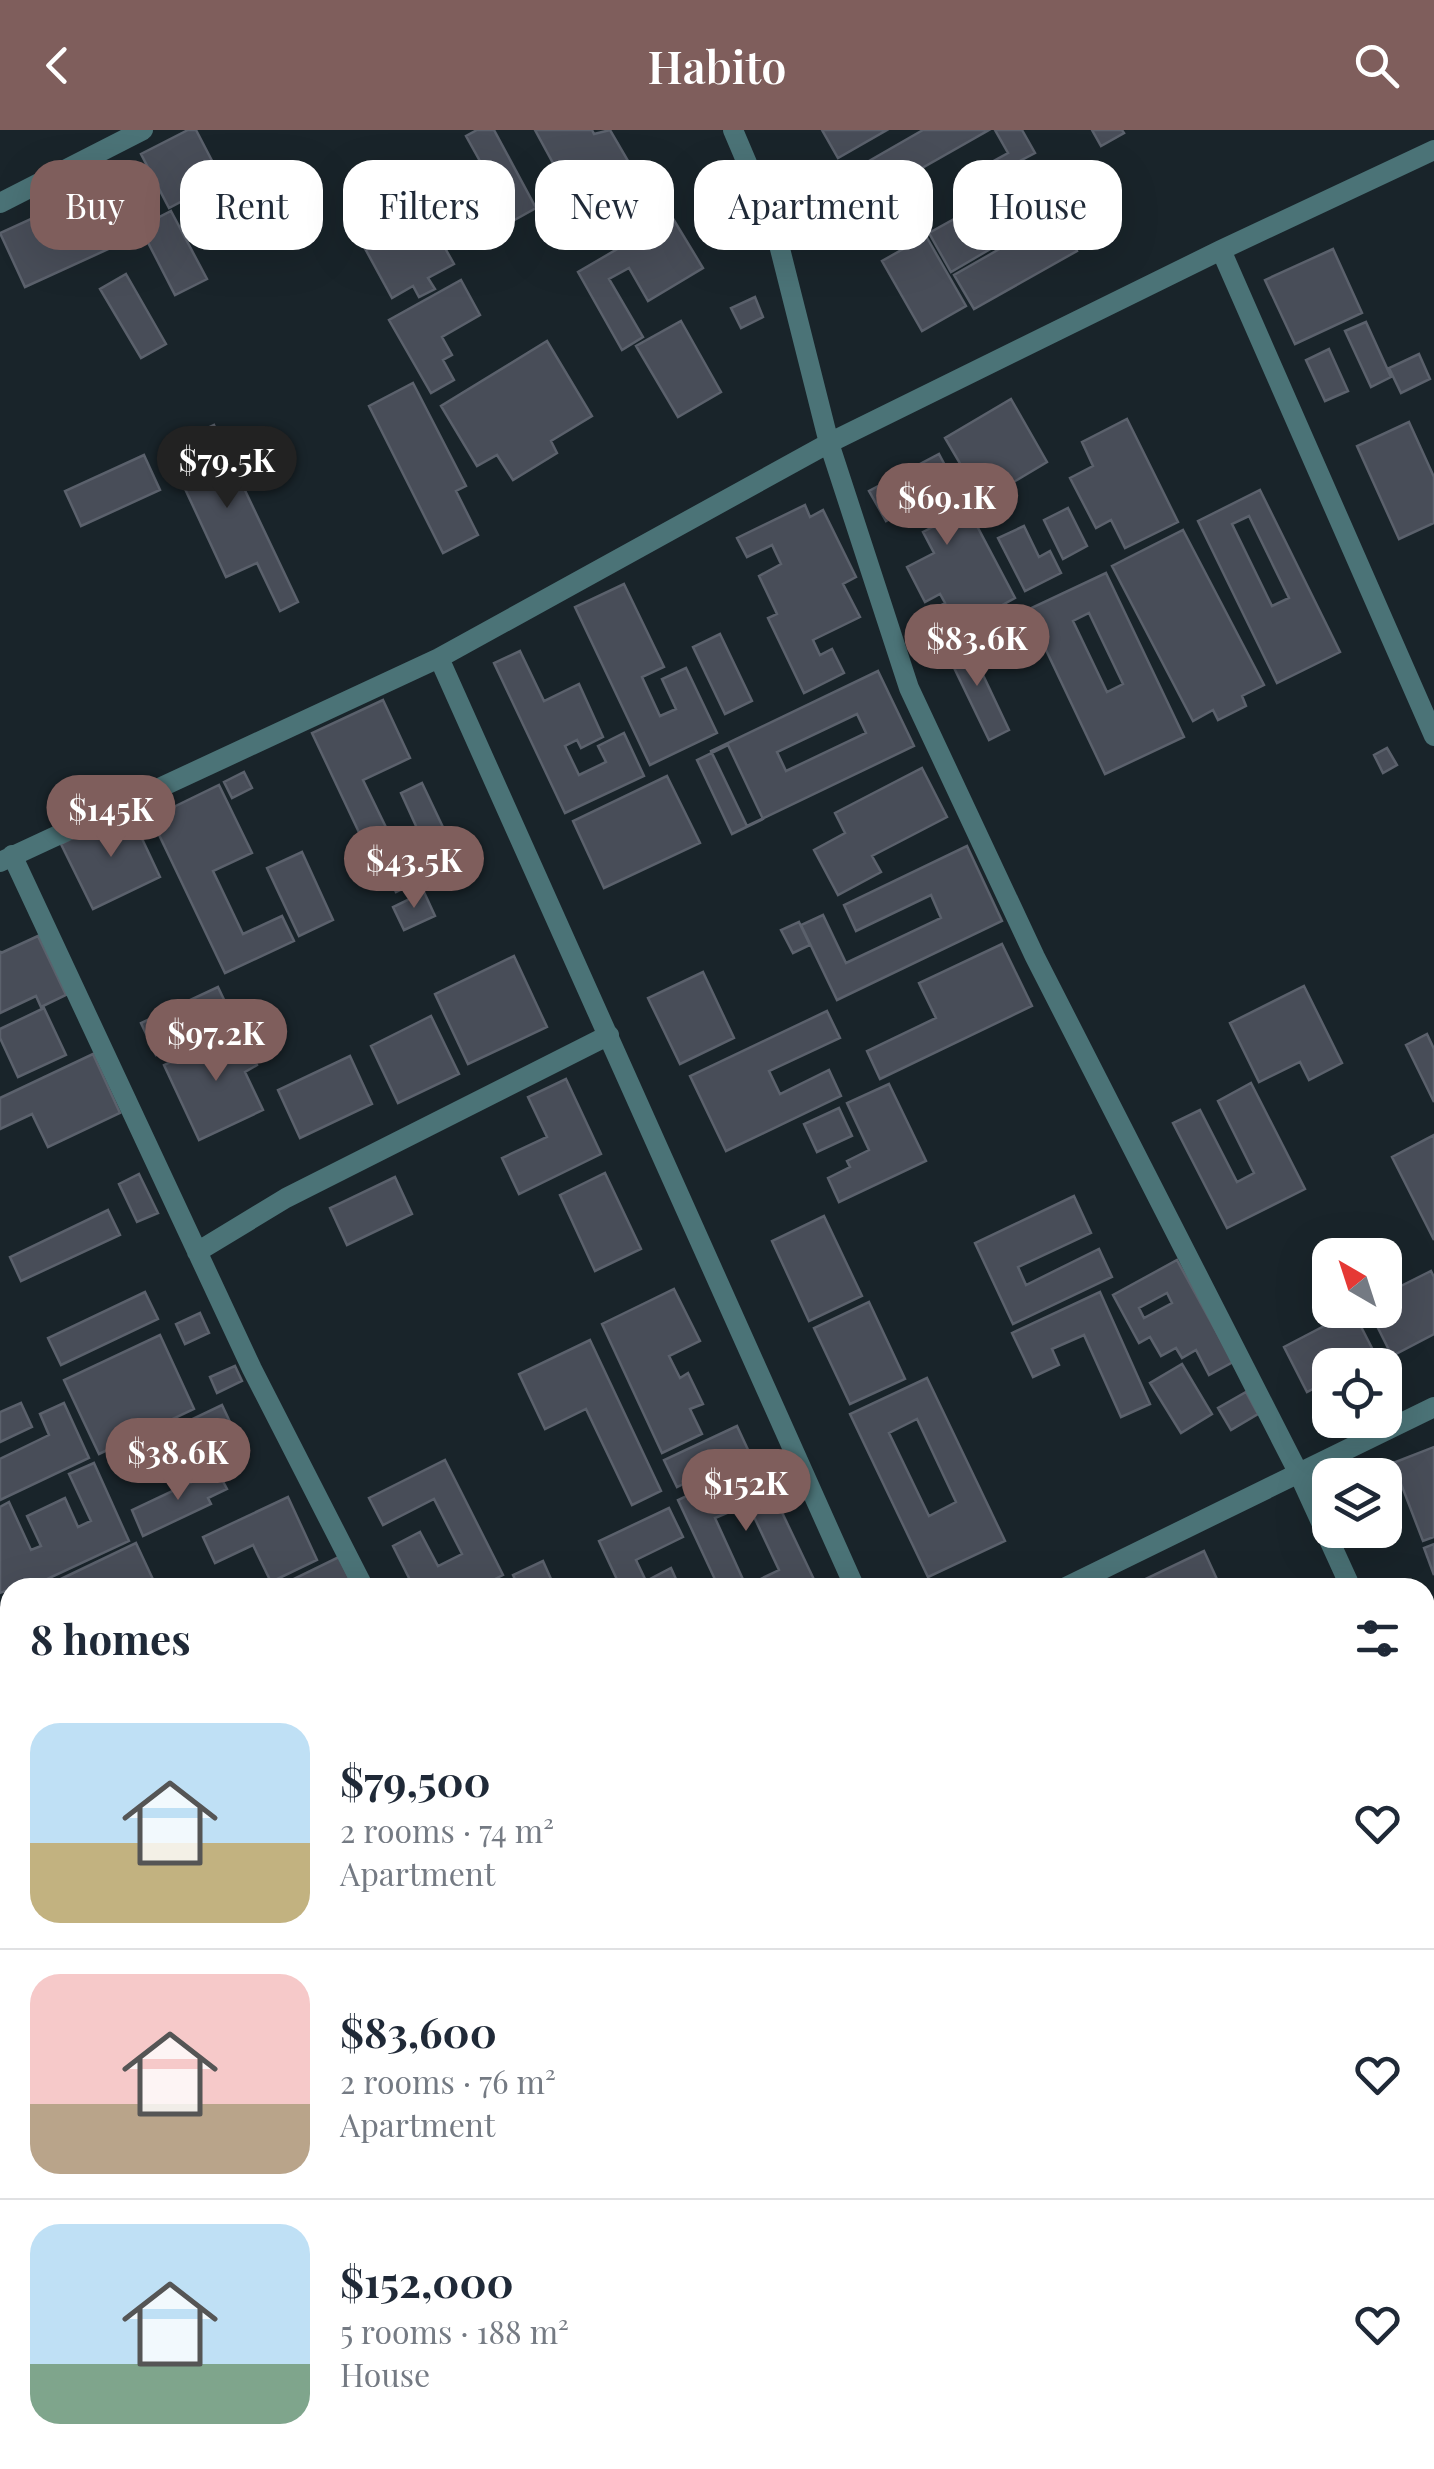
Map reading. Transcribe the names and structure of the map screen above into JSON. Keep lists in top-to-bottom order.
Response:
{
  "north": "top left",
  "page": {
    "header": "Habito",
    "chip": [
      "Buy",
      "Rent",
      "Filters",
      "New",
      "Apartment",
      "House"
    ],
    "price": [
      "$79.5K",
      "$69.1K",
      "$83.6K",
      "$145K",
      "$43.5K",
      "$97.2K",
      "$38.6K",
      "$152K"
    ],
    "heading": "8 homes",
    "list": [
      {
        "name": "$79,500",
        "note": "2 rooms · 74 m² · Apartment"
      },
      {
        "name": "$83,600",
        "note": "2 rooms · 76 m² · Apartment"
      },
      {
        "name": "$152,000",
        "note": "5 rooms · 188 m² · House"
      }
    ]
  }
}
